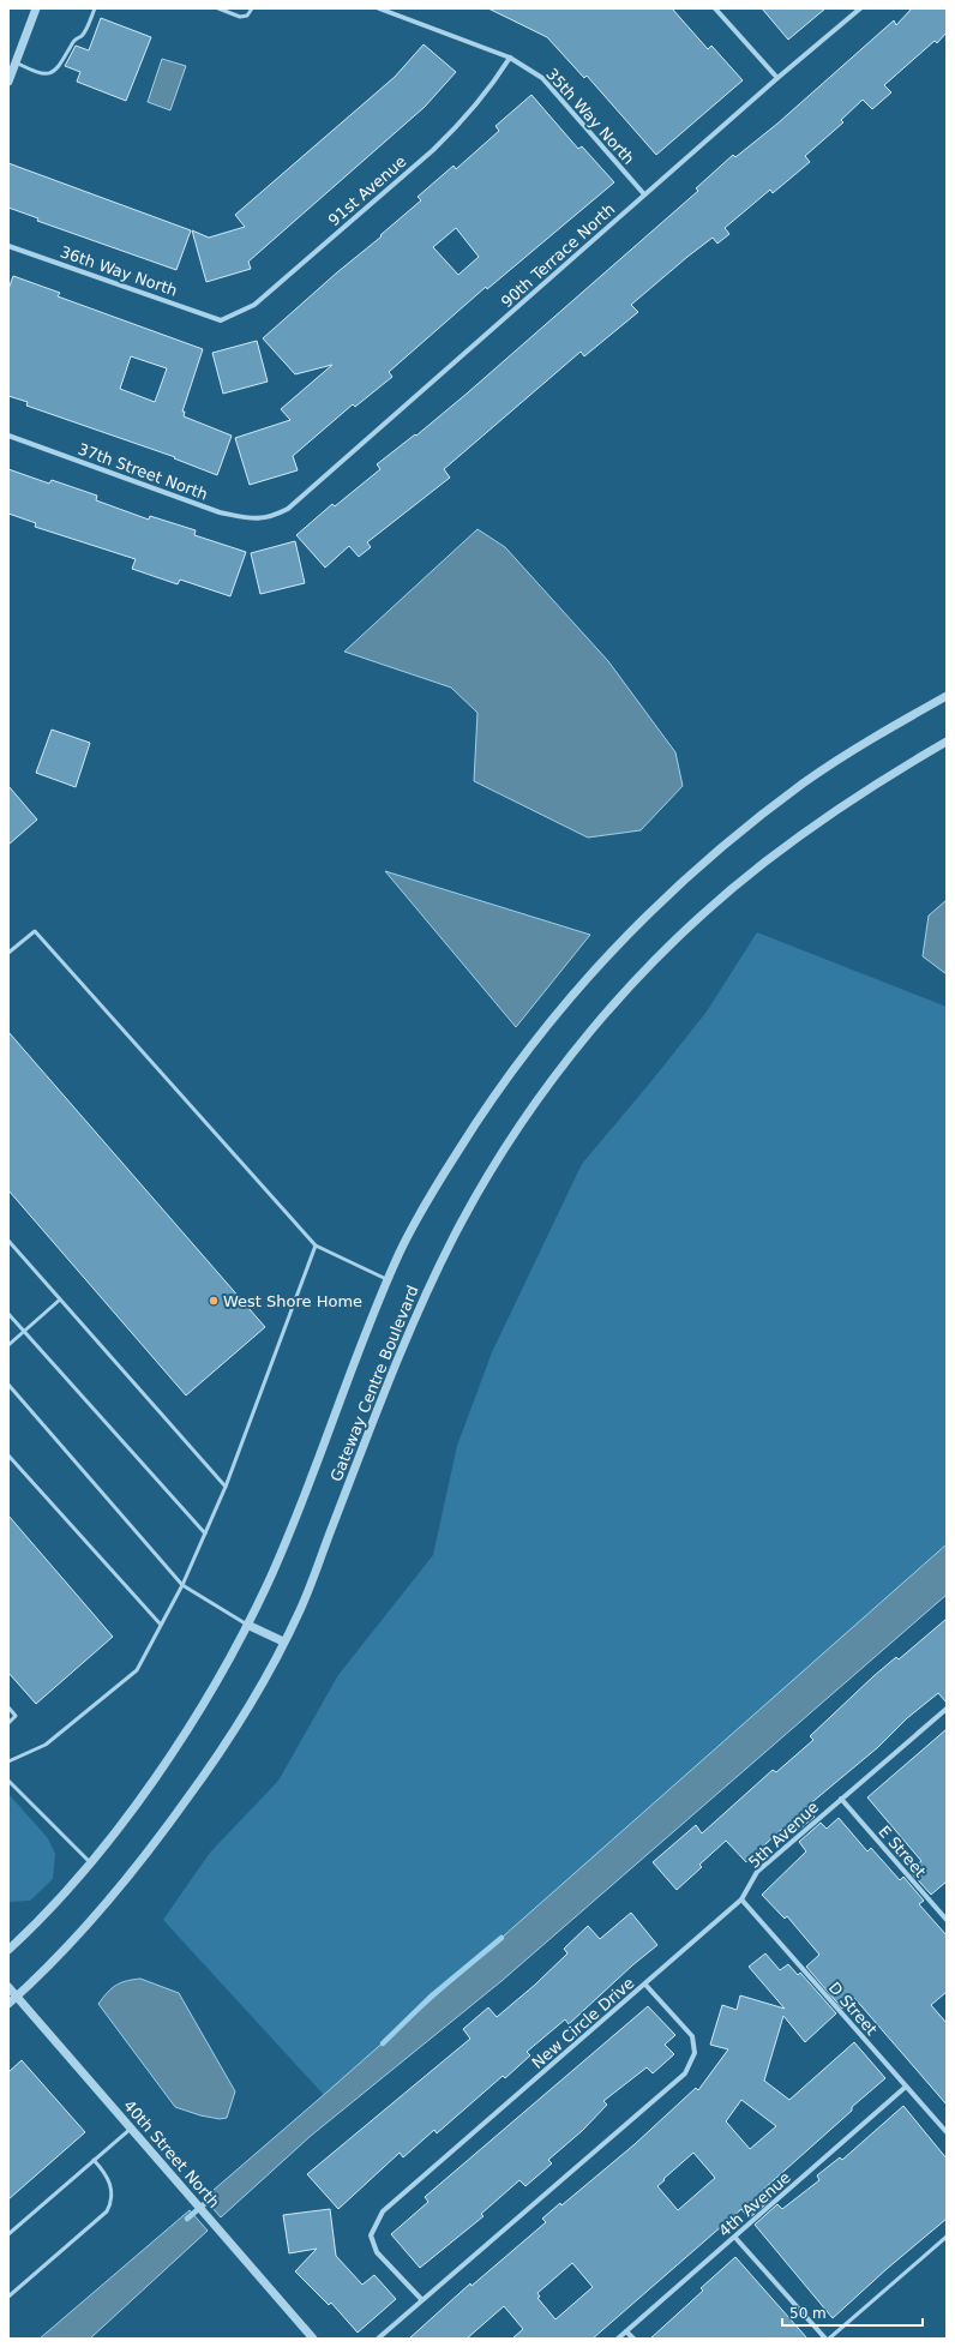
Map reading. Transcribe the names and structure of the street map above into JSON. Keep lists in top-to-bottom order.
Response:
{
  "streets": {
    "street": [
      "35th Way North",
      "91st Avenue",
      "90th Terrace North",
      "36th Way North",
      "37th Street North",
      "Gateway Centre Boulevard",
      "5th Avenue",
      "E Street",
      "D Street",
      "New Circle Drive",
      "40th Street North",
      "4th Avenue"
    ]
  },
  "crossings": [
    ["35th Way North", "91st Avenue"],
    ["35th Way North", "90th Terrace North"],
    ["91st Avenue", "36th Way North"],
    ["90th Terrace North", "37th Street North"],
    ["Gateway Centre Boulevard", "40th Street North"],
    ["5th Avenue", "E Street"],
    ["5th Avenue", "D Street"],
    ["5th Avenue", "New Circle Drive"],
    ["D Street", "4th Avenue"]
  ],
  "places": ["West Shore Home"],
  "scale_bar": "50 m"
}
